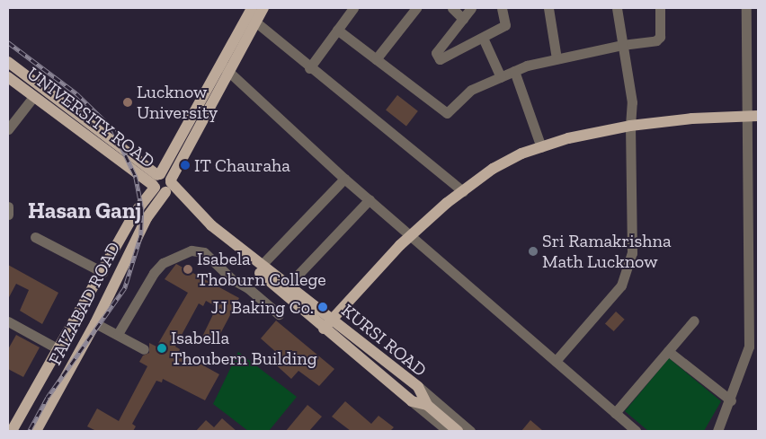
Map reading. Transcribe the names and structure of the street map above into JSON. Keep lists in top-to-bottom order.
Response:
{
  "streets": {
    "main road": ["UNIVERSITY ROAD", "FAIZABAD ROAD", "KURSI ROAD"]
  },
  "crossings": [
    ["UNIVERSITY ROAD", "FAIZABAD ROAD"],
    ["UNIVERSITY ROAD", "KURSI ROAD"],
    ["FAIZABAD ROAD", "KURSI ROAD"]
  ],
  "districts": ["Hasan Ganj"],
  "places": [
    "Lucknow University",
    "IT Chauraha",
    "Sri Ramakrishna Math Lucknow",
    "Isabela Thoburn College",
    "JJ Baking Co.",
    "Isabella Thoubern Building"
  ]
}
